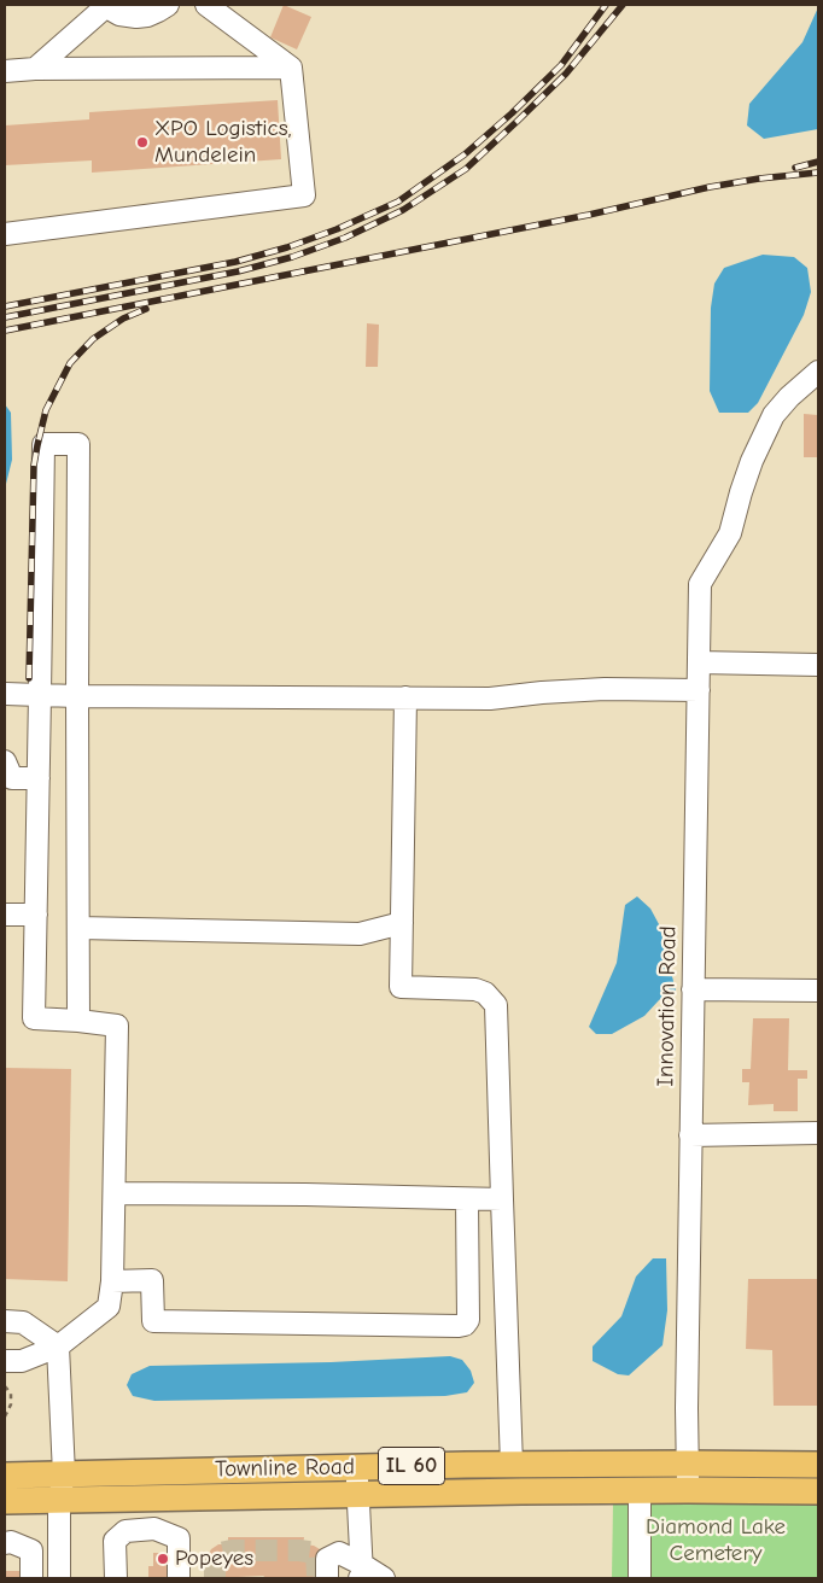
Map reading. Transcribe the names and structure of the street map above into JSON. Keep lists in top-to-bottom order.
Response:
{
  "streets": {
    "main road": ["IL 60", "Townline Road"],
    "street": ["Innovation Road"]
  },
  "crossings": [
    ["Innovation Road", "Townline Road"]
  ],
  "parks": ["Diamond Lake Cemetery"],
  "places": ["XPO Logistics, Mundelein", "Popeyes"]
}
